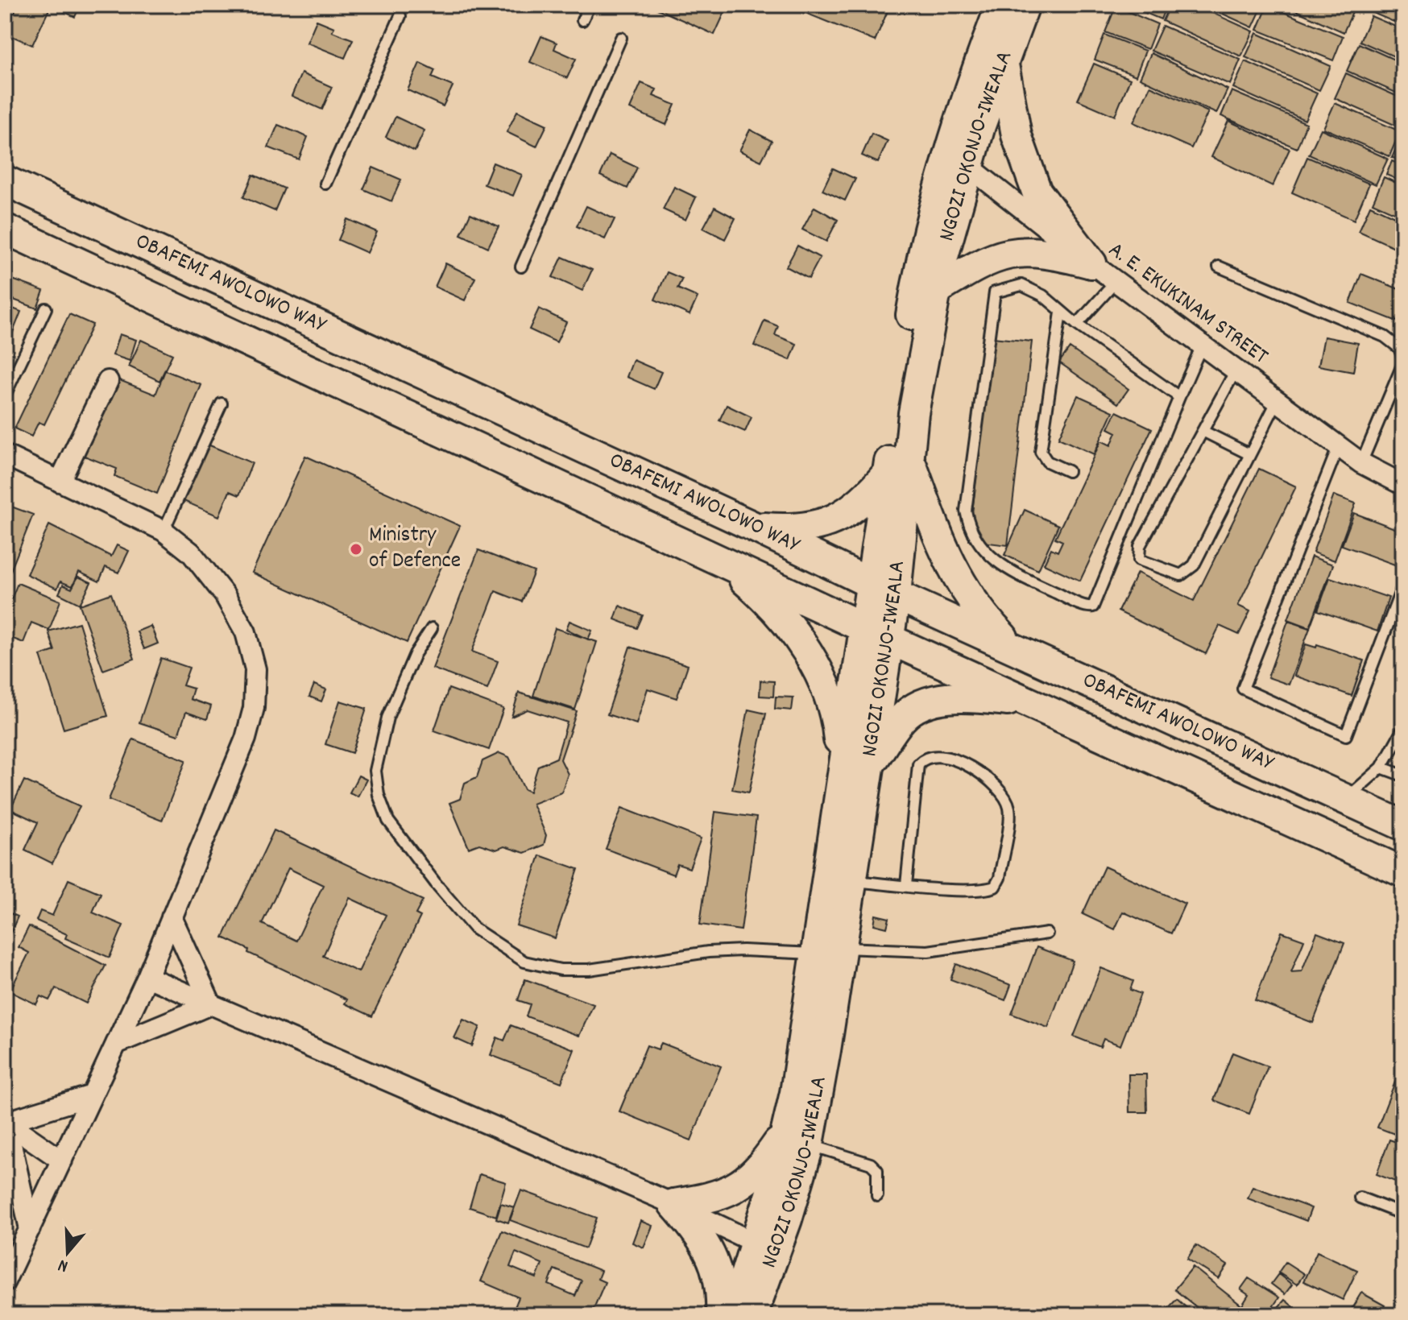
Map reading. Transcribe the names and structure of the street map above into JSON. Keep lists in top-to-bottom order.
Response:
{
  "streets": {
    "main road": ["NGOZI OKONJO-IWEALA", "OBAFEMI AWOLOWO WAY"],
    "street": ["A. E. EKUKINAM STREET"]
  },
  "crossings": [
    ["NGOZI OKONJO-IWEALA", "OBAFEMI AWOLOWO WAY"],
    ["NGOZI OKONJO-IWEALA", "A. E. EKUKINAM STREET"]
  ],
  "places": ["Ministry of Defence"],
  "north": "bottom"
}
